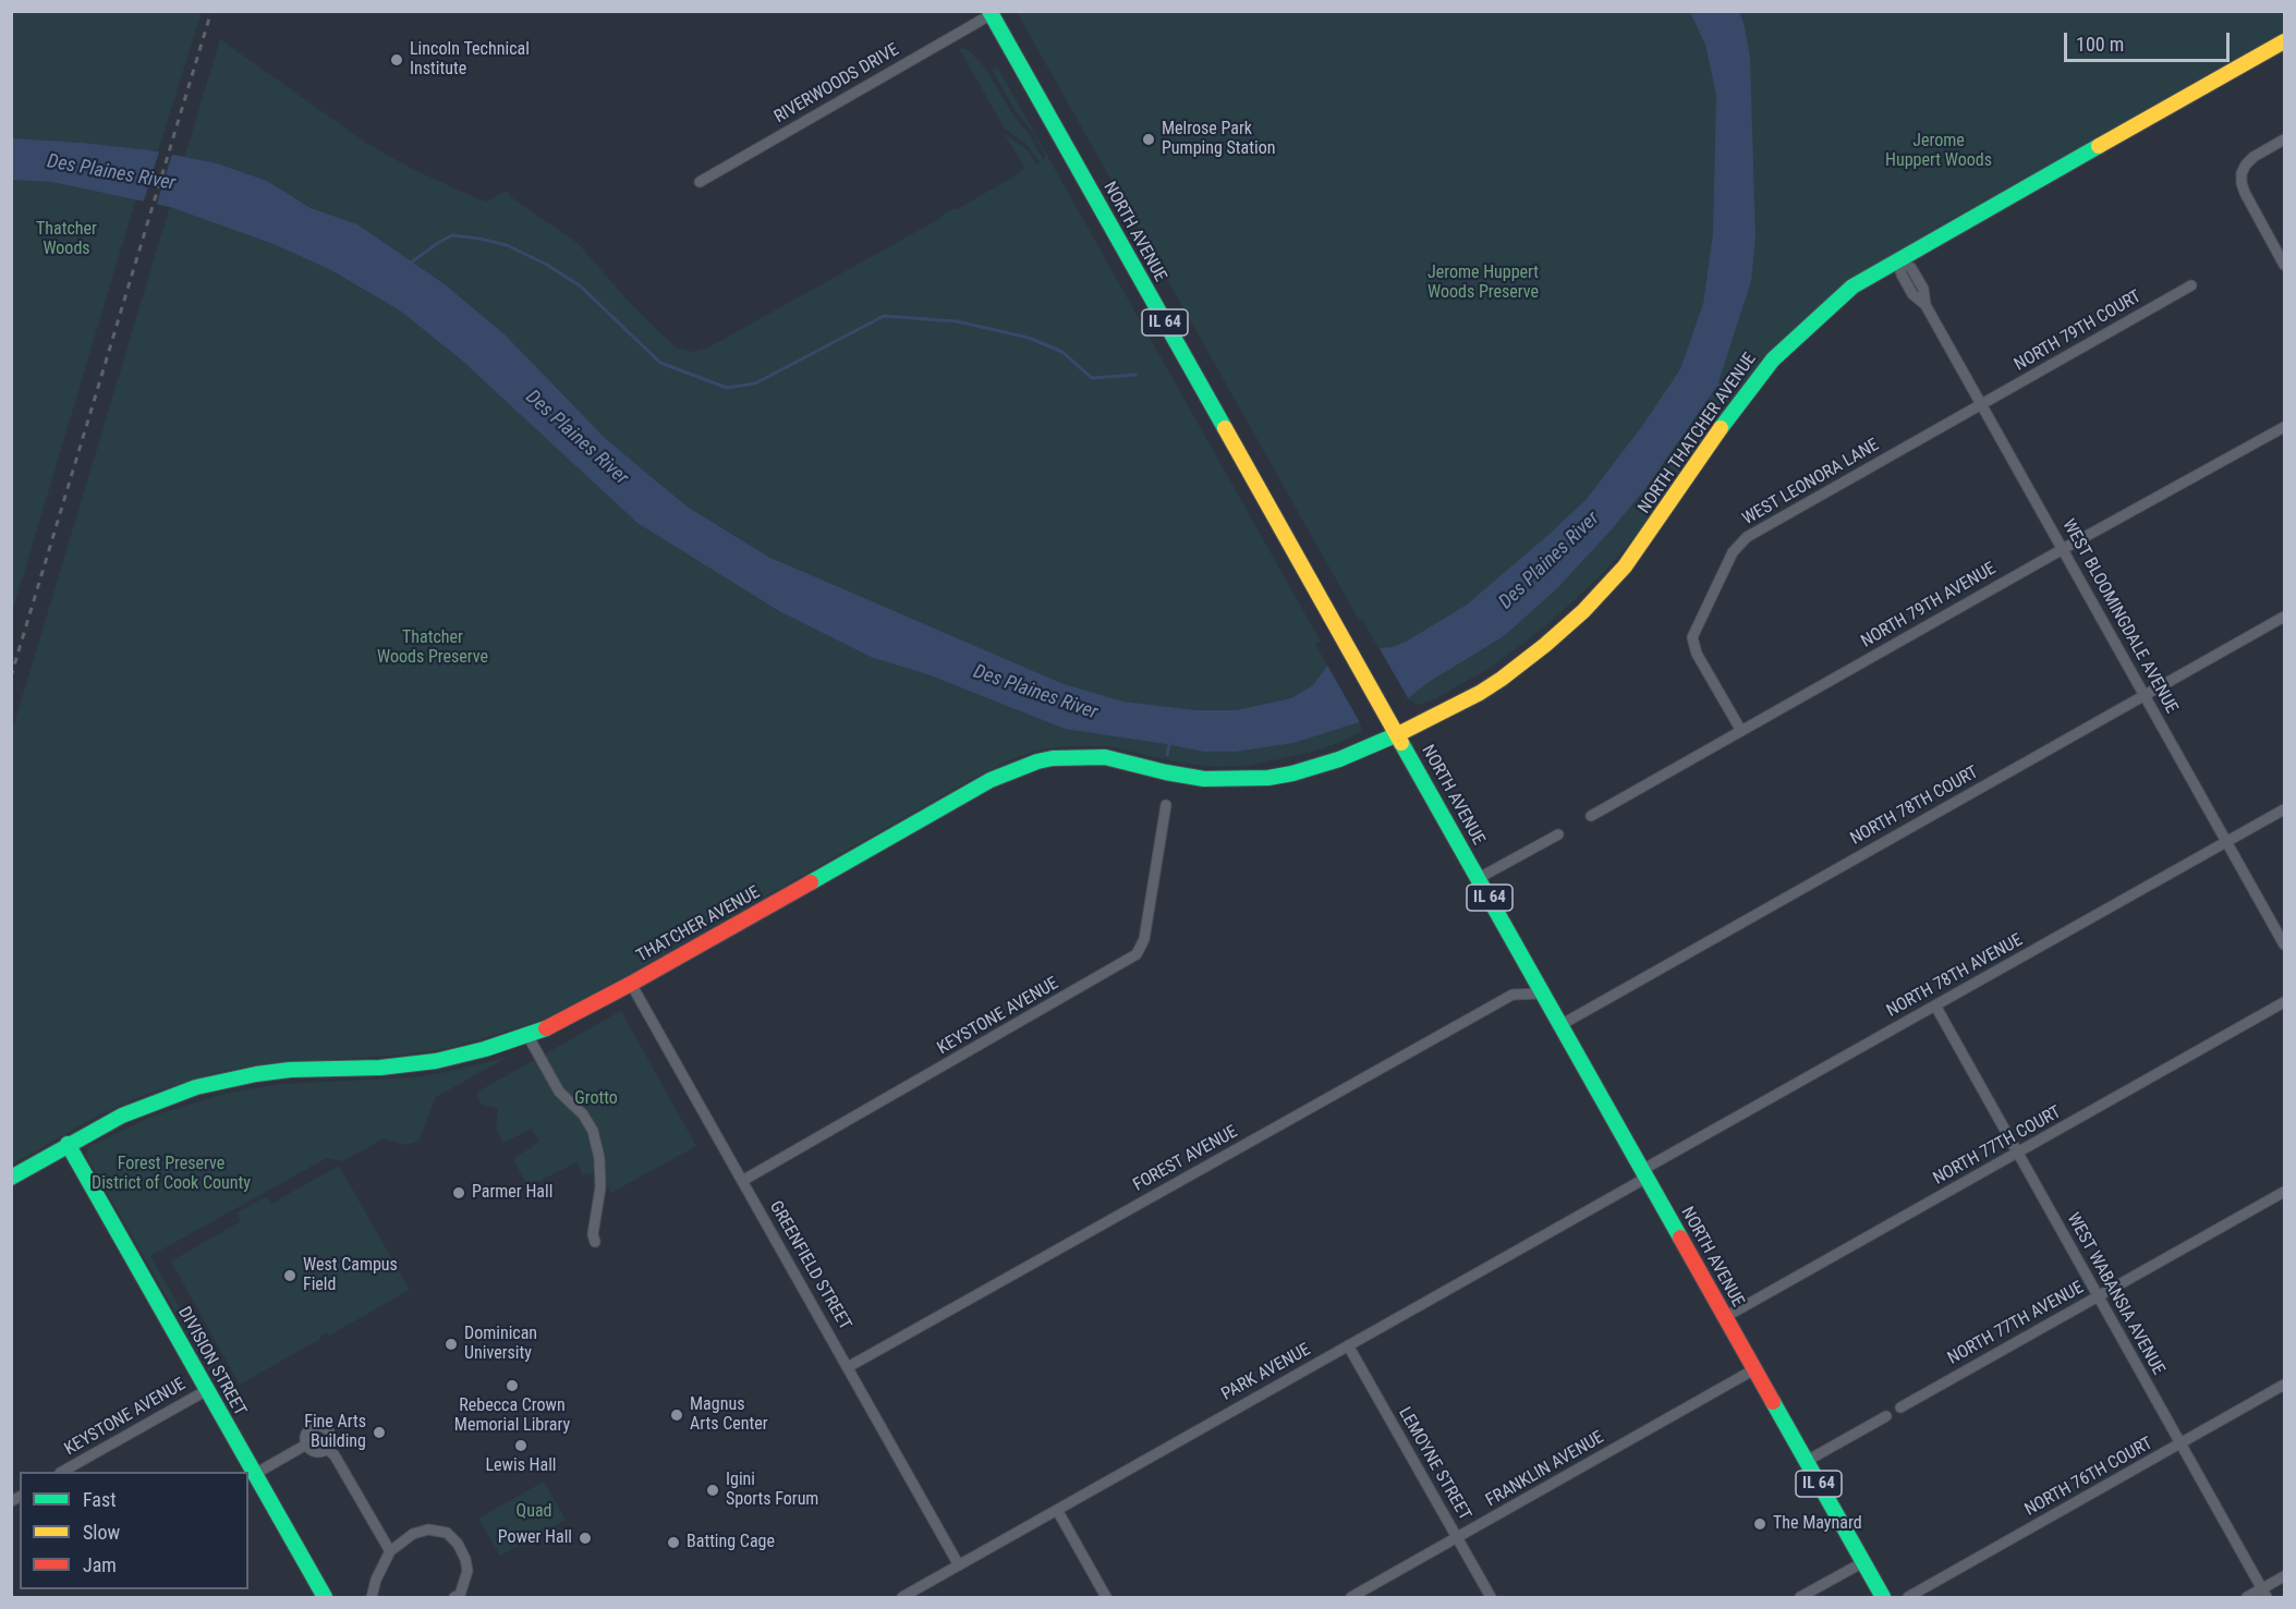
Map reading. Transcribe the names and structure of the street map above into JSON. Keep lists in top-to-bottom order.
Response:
{
  "streets": {
    "street": [
      "RIVERWOODS DRIVE",
      "NORTH AVENUE",
      "IL 64",
      "NORTH 79TH COURT",
      "NORTH THATCHER AVENUE",
      "WEST LEONORA LANE",
      "NORTH 79TH AVENUE",
      "WEST BLOOMINGDALE AVENUE",
      "NORTH 78TH COURT",
      "THATCHER AVENUE",
      "NORTH 78TH AVENUE",
      "KEYSTONE AVENUE",
      "NORTH 77TH COURT",
      "FOREST AVENUE",
      "GREENFIELD STREET",
      "WEST WABANSIA AVENUE",
      "NORTH 77TH AVENUE",
      "DIVISION STREET",
      "PARK AVENUE",
      "LEMOYNE STREET",
      "FRANKLIN AVENUE",
      "NORTH 76TH COURT"
    ]
  },
  "crossings": [
    ["RIVERWOODS DRIVE", "NORTH AVENUE"],
    ["NORTH AVENUE", "NORTH THATCHER AVENUE"],
    ["NORTH AVENUE", "NORTH 78TH COURT"],
    ["NORTH AVENUE", "THATCHER AVENUE"],
    ["NORTH AVENUE", "NORTH 78TH AVENUE"],
    ["NORTH AVENUE", "NORTH 77TH COURT"],
    ["NORTH AVENUE", "FOREST AVENUE"],
    ["NORTH AVENUE", "PARK AVENUE"],
    ["NORTH AVENUE", "FRANKLIN AVENUE"],
    ["NORTH 79TH COURT", "WEST LEONORA LANE"],
    ["NORTH 79TH COURT", "WEST BLOOMINGDALE AVENUE"],
    ["NORTH THATCHER AVENUE", "WEST BLOOMINGDALE AVENUE"],
    ["NORTH THATCHER AVENUE", "THATCHER AVENUE"],
    ["WEST LEONORA LANE", "NORTH 79TH AVENUE"],
    ["WEST LEONORA LANE", "WEST BLOOMINGDALE AVENUE"],
    ["NORTH 79TH AVENUE", "WEST BLOOMINGDALE AVENUE"],
    ["WEST BLOOMINGDALE AVENUE", "NORTH 78TH COURT"],
    ["WEST BLOOMINGDALE AVENUE", "NORTH 78TH AVENUE"],
    ["THATCHER AVENUE", "GREENFIELD STREET"],
    ["THATCHER AVENUE", "DIVISION STREET"],
    ["NORTH 78TH AVENUE", "WEST WABANSIA AVENUE"],
    ["NORTH 78TH AVENUE", "PARK AVENUE"],
    ["KEYSTONE AVENUE", "GREENFIELD STREET"],
    ["KEYSTONE AVENUE", "DIVISION STREET"],
    ["NORTH 77TH COURT", "WEST WABANSIA AVENUE"],
    ["FOREST AVENUE", "GREENFIELD STREET"],
    ["GREENFIELD STREET", "PARK AVENUE"],
    ["WEST WABANSIA AVENUE", "NORTH 77TH AVENUE"],
    ["WEST WABANSIA AVENUE", "NORTH 76TH COURT"],
    ["PARK AVENUE", "LEMOYNE STREET"],
    ["LEMOYNE STREET", "FRANKLIN AVENUE"]
  ],
  "water": ["Des Plaines River"],
  "parks": [
    "Jerome Huppert Woods",
    "Thatcher Woods",
    "Jerome Huppert Woods Preserve",
    "Thatcher Woods Preserve",
    "Grotto",
    "Forest Preserve District of Cook County",
    "Quad"
  ],
  "places": [
    "Lincoln Technical Institute",
    "Melrose Park Pumping Station",
    "Parmer Hall",
    "West Campus Field",
    "Dominican University",
    "Rebecca Crown Memorial Library",
    "Magnus Arts Center",
    "Fine Arts Building",
    "Lewis Hall",
    "Igini Sports Forum",
    "The Maynard",
    "Power Hall",
    "Batting Cage"
  ],
  "legend": ["Fast", "Slow", "Jam"],
  "scale_bar": "100 m"
}
